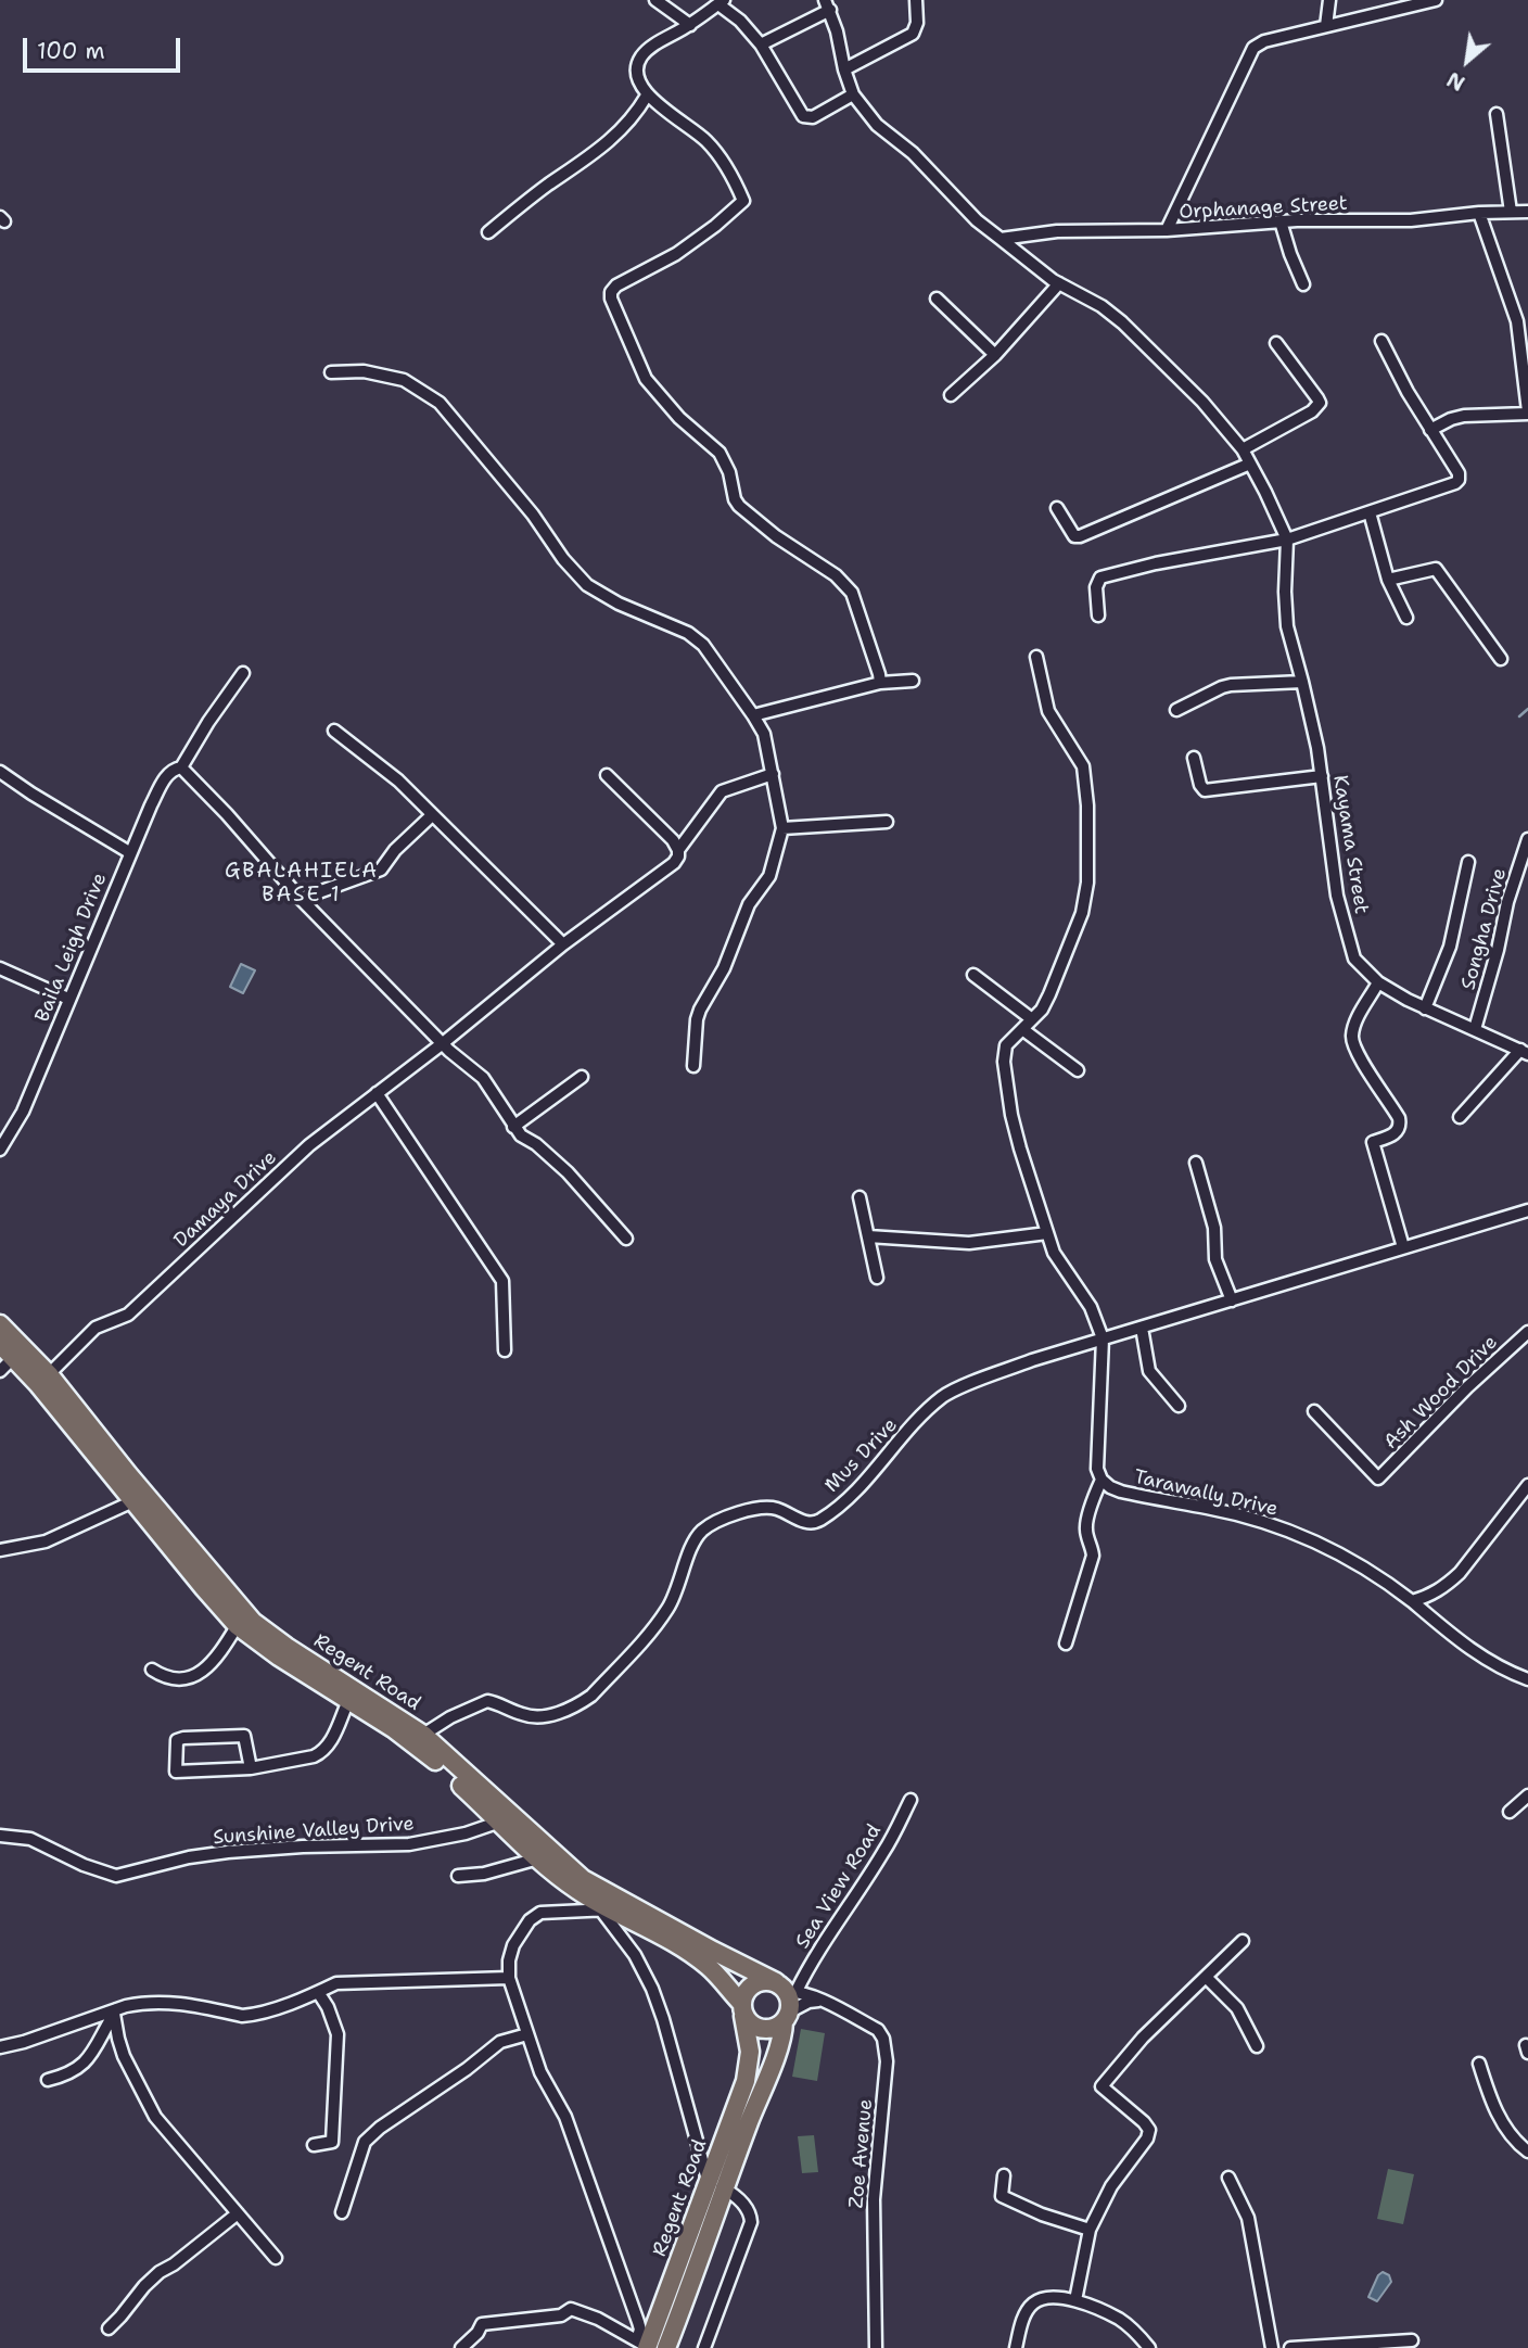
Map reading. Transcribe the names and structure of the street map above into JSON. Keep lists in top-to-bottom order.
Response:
{
  "streets": {
    "main road": ["Regent Road"],
    "street": [
      "Orphanage Street",
      "Kayama Street",
      "Songha Drive",
      "Baila Leigh Drive",
      "Damaya Drive",
      "Ash Wood Drive",
      "Mus Drive",
      "Tarawally Drive",
      "Sunshine Valley Drive",
      "Sea View Road",
      "Zoe Avenue"
    ]
  },
  "crossings": [
    ["Kayama Street", "Songha Drive"],
    ["Damaya Drive", "Regent Road"],
    ["Mus Drive", "Regent Road"],
    ["Regent Road", "Sunshine Valley Drive"],
    ["Regent Road", "Sea View Road"],
    ["Regent Road", "Zoe Avenue"],
    ["Sea View Road", "Zoe Avenue"]
  ],
  "districts": ["GBALAHIELA BASE 1"],
  "scale_bar": "100 m",
  "north": "bottom left"
}
